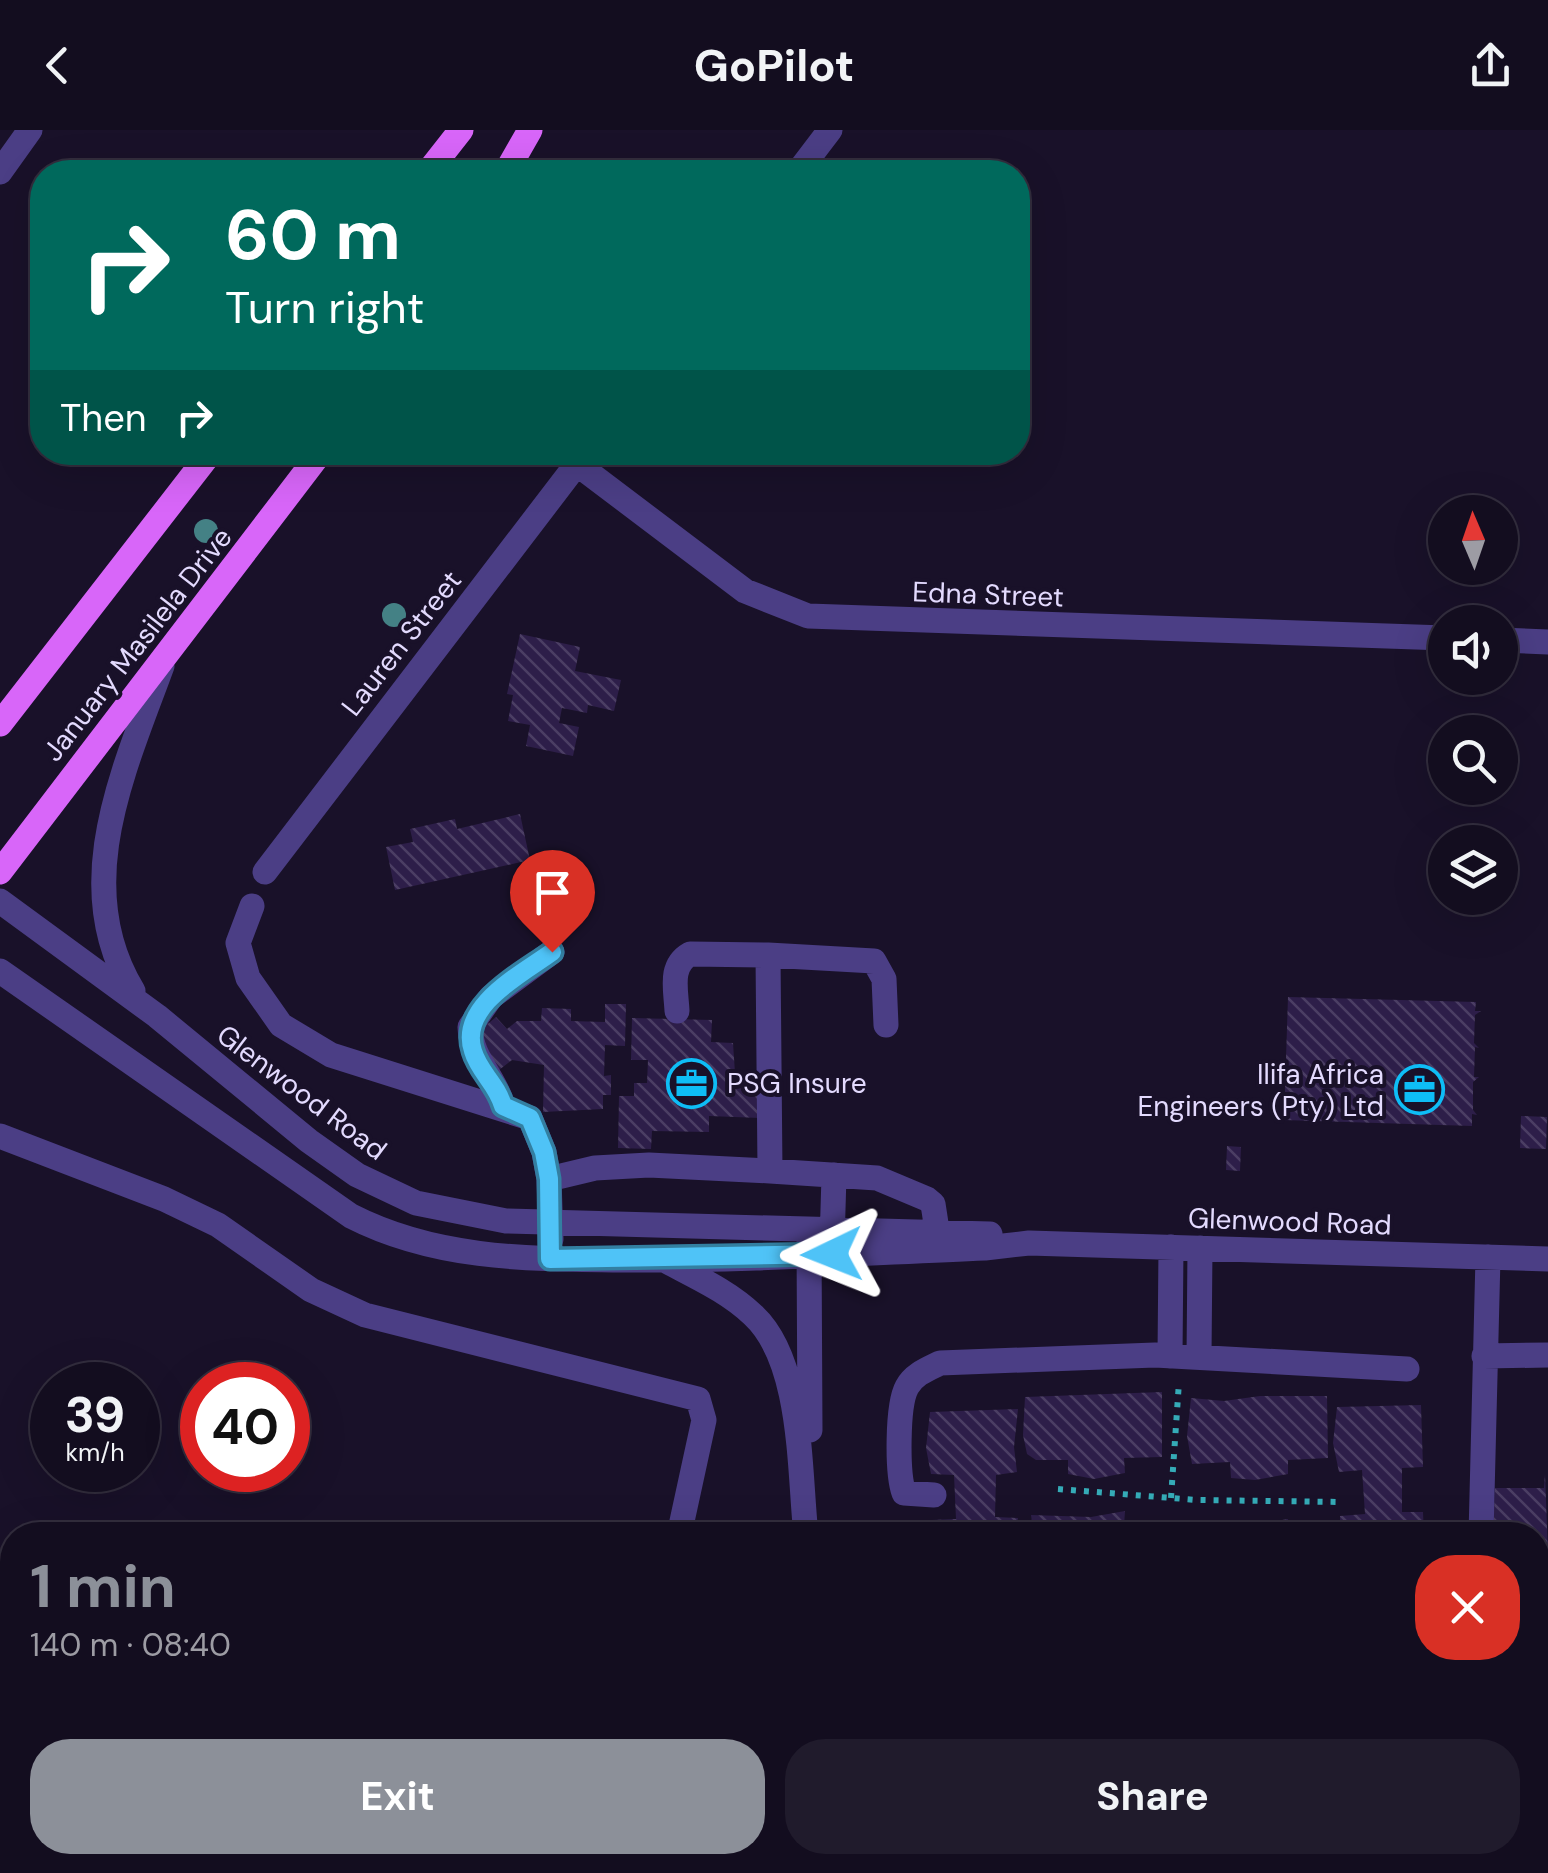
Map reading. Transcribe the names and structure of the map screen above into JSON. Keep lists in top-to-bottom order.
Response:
{
  "streets": {
    "main road": ["January Masilela Drive"],
    "street": ["Edna Street", "Lauren Street", "Glenwood Road"]
  },
  "places": {
    "office": ["PSG Insure", "Ilifa Africa Engineers (Pty) Ltd"]
  },
  "north": "top",
  "page": {
    "header": "GoPilot",
    "turn": ["60 m", "Turn right"],
    "then": "Then",
    "speed": "39 km/h",
    "limit": "40",
    "heading": ["1 min", "140 m · 08:40"],
    "buttons": ["Exit", "Share"]
  }
}
